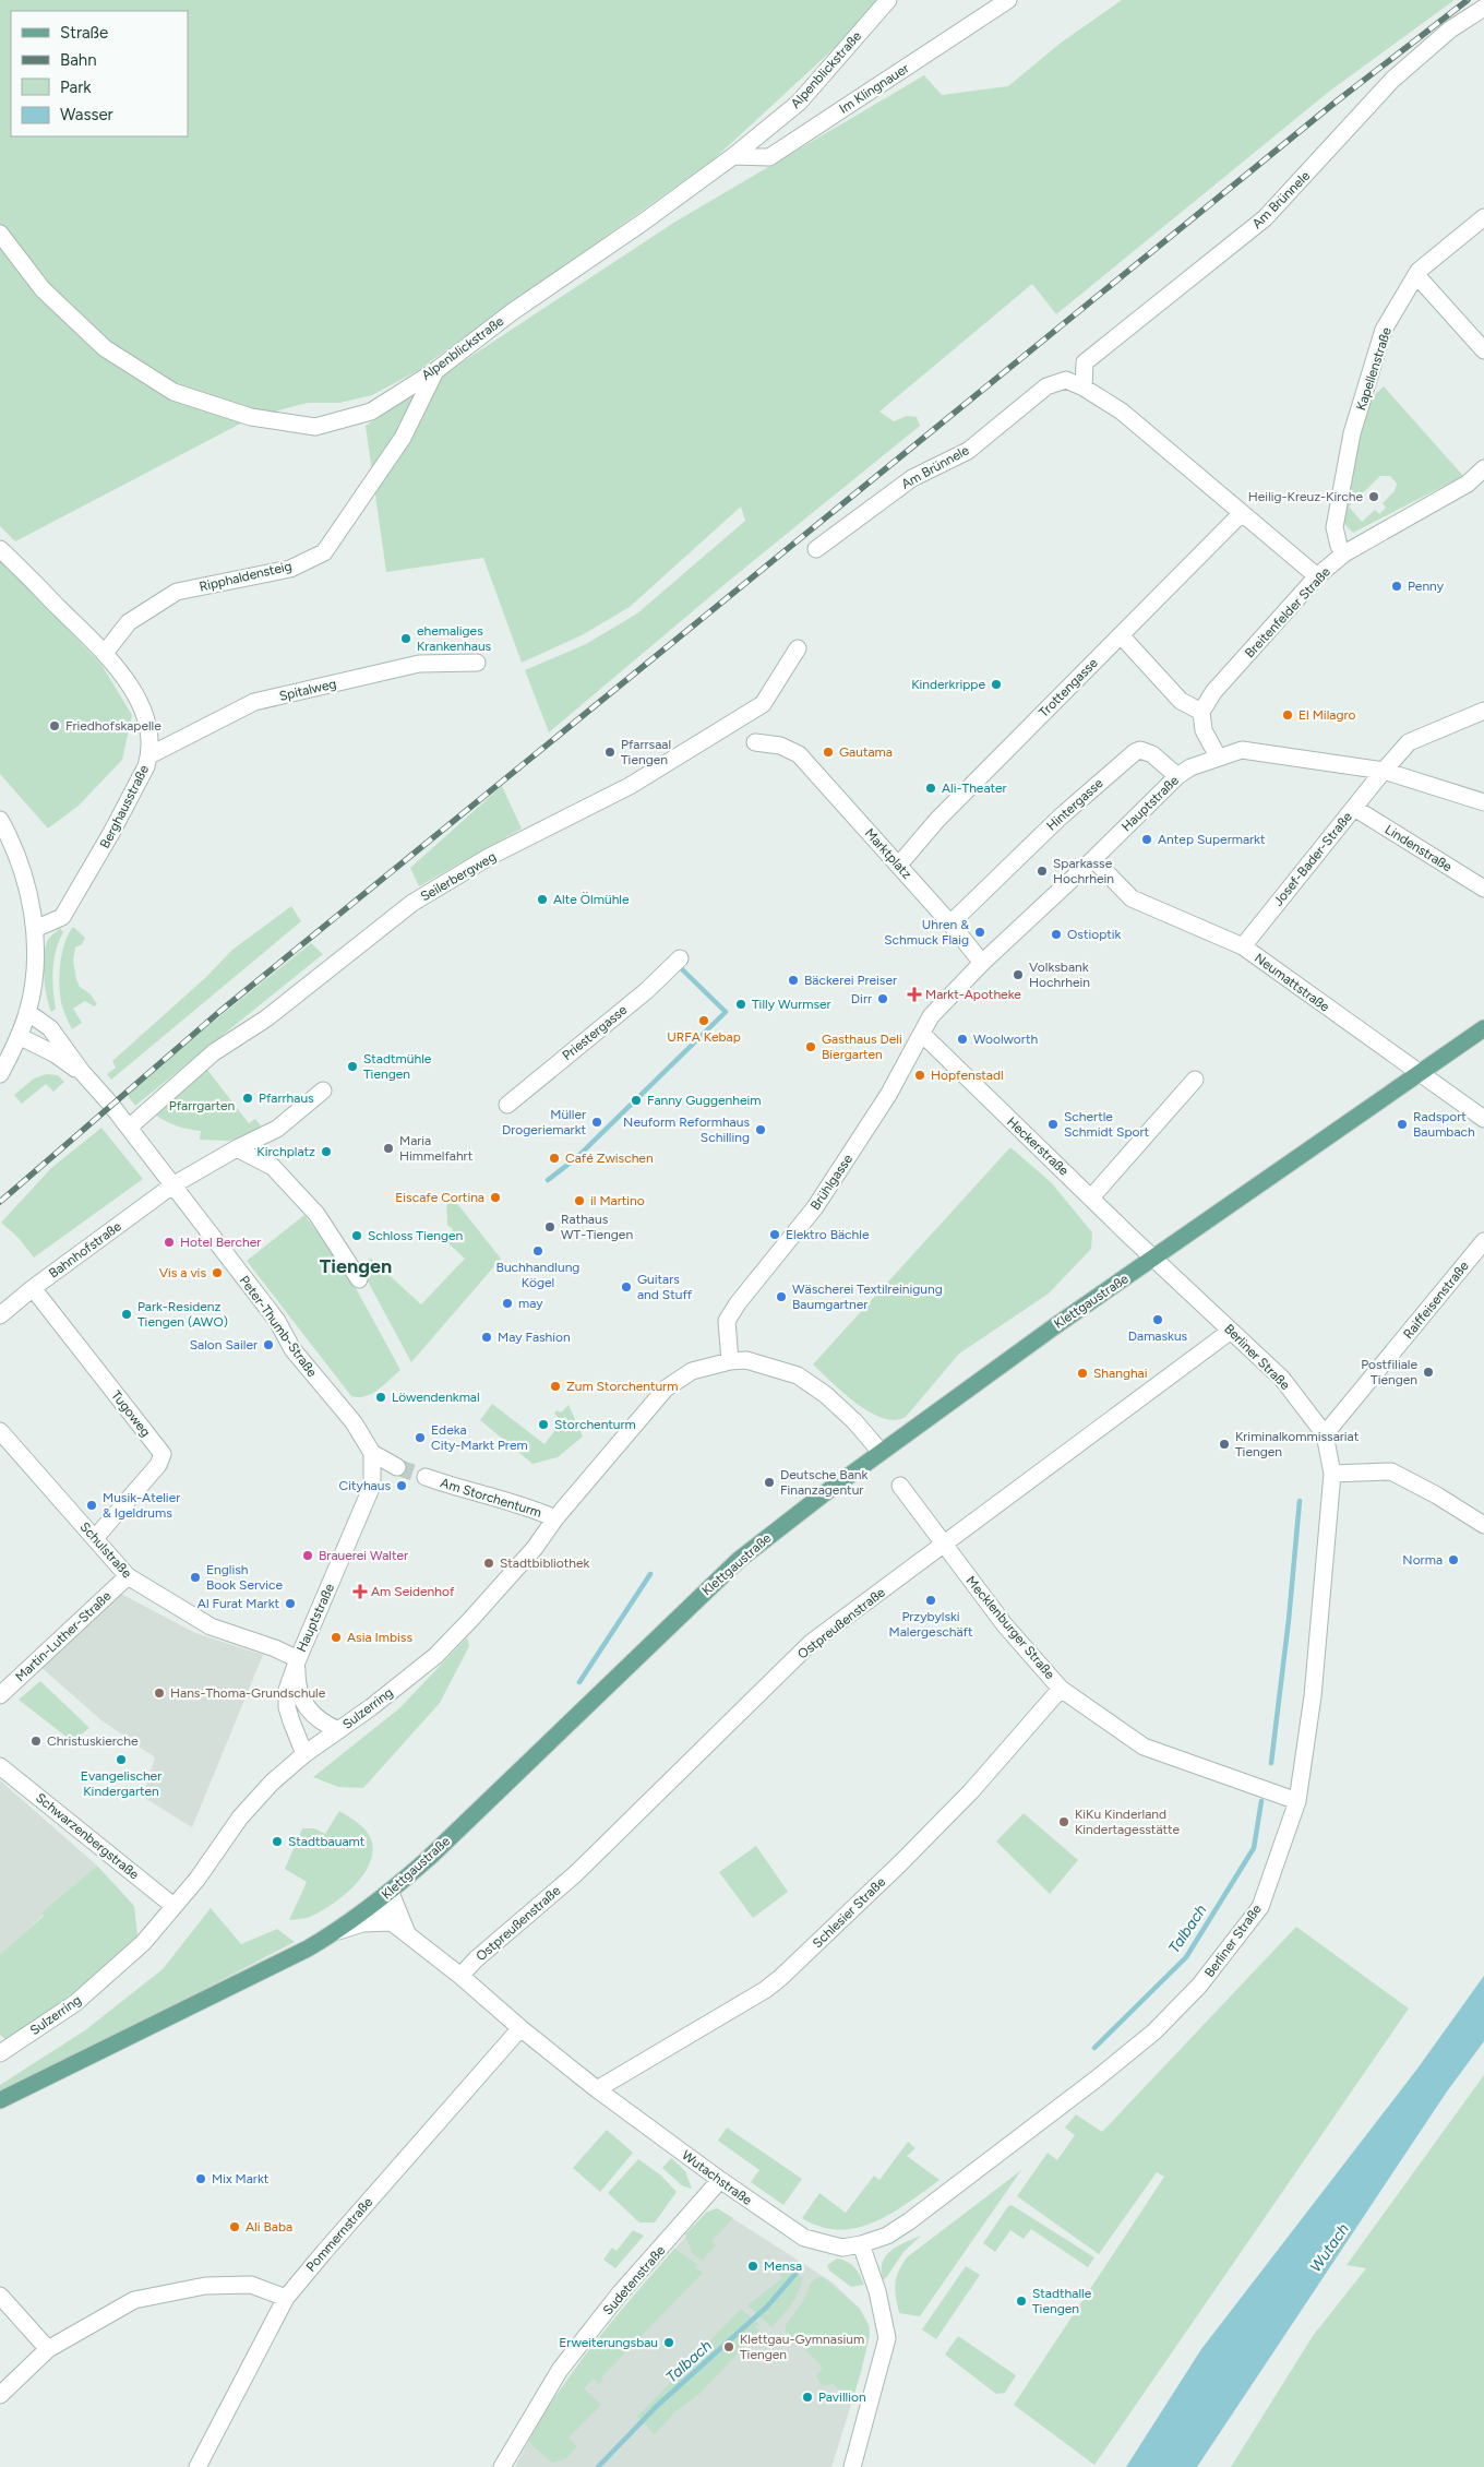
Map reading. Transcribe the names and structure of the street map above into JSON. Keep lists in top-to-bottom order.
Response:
{
  "streets": {
    "main road": ["Klettgaustraße"],
    "street": [
      "Alpenblickstraße",
      "Im Klingnauer",
      "Am Brünnele",
      "Kapellenstraße",
      "Ripphaldensteig",
      "Breitenfelder Straße",
      "Trottengasse",
      "Spitalweg",
      "Hauptstraße",
      "Hintergasse",
      "Berghausstraße",
      "Lindenstraße",
      "Marktplatz",
      "Josef-Bader-Straße",
      "Seilerbergweg",
      "Neumattstraße",
      "Priestergasse",
      "Heckerstraße",
      "Brühlgasse",
      "Bahnhofstraße",
      "Raiffeisenstraße",
      "Peter-Thumb-Straße",
      "Berliner Straße",
      "Tugoweg",
      "Am Storchenturm",
      "Schulstraße",
      "Ostpreußenstraße",
      "Mecklenburger Straße",
      "Martin-Luther-Straße",
      "Sulzerring",
      "Schwarzenbergstraße",
      "Schlesier Straße",
      "Wutachstraße",
      "Pommernstraße",
      "Sudetenstraße"
    ]
  },
  "crossings": [
    ["Alpenblickstraße", "Im Klingnauer"],
    ["Alpenblickstraße", "Ripphaldensteig"],
    ["Am Brünnele", "Breitenfelder Straße"],
    ["Am Brünnele", "Trottengasse"],
    ["Kapellenstraße", "Breitenfelder Straße"],
    ["Ripphaldensteig", "Berghausstraße"],
    ["Trottengasse", "Marktplatz"],
    ["Spitalweg", "Berghausstraße"],
    ["Hauptstraße", "Hintergasse"],
    ["Hauptstraße", "Marktplatz"],
    ["Hauptstraße", "Josef-Bader-Straße"],
    ["Hauptstraße", "Neumattstraße"],
    ["Hauptstraße", "Heckerstraße"],
    ["Hauptstraße", "Brühlgasse"],
    ["Hauptstraße", "Peter-Thumb-Straße"],
    ["Hauptstraße", "Schulstraße"],
    ["Hauptstraße", "Sulzerring"],
    ["Hintergasse", "Marktplatz"],
    ["Lindenstraße", "Josef-Bader-Straße"],
    ["Josef-Bader-Straße", "Neumattstraße"],
    ["Seilerbergweg", "Peter-Thumb-Straße"],
    ["Neumattstraße", "Klettgaustraße"],
    ["Heckerstraße", "Brühlgasse"],
    ["Heckerstraße", "Klettgaustraße"],
    ["Heckerstraße", "Berliner Straße"],
    ["Brühlgasse", "Sulzerring"],
    ["Bahnhofstraße", "Peter-Thumb-Straße"],
    ["Bahnhofstraße", "Tugoweg"],
    ["Raiffeisenstraße", "Berliner Straße"],
    ["Klettgaustraße", "Berliner Straße"],
    ["Klettgaustraße", "Sulzerring"],
    ["Klettgaustraße", "Wutachstraße"],
    ["Berliner Straße", "Ostpreußenstraße"],
    ["Berliner Straße", "Mecklenburger Straße"],
    ["Berliner Straße", "Wutachstraße"],
    ["Tugoweg", "Schulstraße"],
    ["Am Storchenturm", "Sulzerring"],
    ["Schulstraße", "Martin-Luther-Straße"],
    ["Ostpreußenstraße", "Mecklenburger Straße"],
    ["Ostpreußenstraße", "Wutachstraße"],
    ["Mecklenburger Straße", "Schlesier Straße"],
    ["Sulzerring", "Schwarzenbergstraße"],
    ["Schlesier Straße", "Wutachstraße"],
    ["Wutachstraße", "Pommernstraße"],
    ["Wutachstraße", "Sudetenstraße"]
  ],
  "districts": ["Tiengen"],
  "water": ["Talbach", "Wutach"],
  "parks": ["Pfarrgarten"],
  "places": {
    "other": [
      "Heilig-Kreuz-Kirche",
      "Penny",
      "ehemaliges Krankenhaus",
      "Kinderkrippe",
      "El Milagro",
      "Friedhofskapelle",
      "Pfarrsaal Tiengen",
      "Gautama",
      "Ali-Theater",
      "Antep Supermarkt",
      "Sparkasse Hochrhein",
      "Alte Ölmühle",
      "Uhren & Schmuck Flaig",
      "Ostioptik",
      "Volksbank Hochrhein",
      "Bäckerei Preiser",
      "Dirr",
      "Tilly Wurmser",
      "URFA Kebap",
      "Woolworth",
      "Gasthaus Deli Biergarten",
      "Stadtmühle Tiengen",
      "Hopfenstadl",
      "Pfarrhaus",
      "Fanny Guggenheim",
      "Müller Drogeriemarkt",
      "Schertle Schmidt Sport",
      "Radsport Baumbach",
      "Neuform Reformhaus Schilling",
      "Maria Himmelfahrt",
      "Kirchplatz",
      "Café Zwischen",
      "Eiscafe Cortina",
      "il Martino",
      "Rathaus WT-Tiengen",
      "Elektro Bächle",
      "Schloss Tiengen",
      "Hotel Bercher",
      "Buchhandlung Kögel",
      "Vis a vis",
      "Guitars and Stuff",
      "Wäscherei Textilreinigung Baumgartner",
      "may",
      "Park-Residenz Tiengen (AWO)",
      "Damaskus",
      "May Fashion",
      "Salon Sailer",
      "Postfiliale Tiengen",
      "Shanghai",
      "Zum Storchenturm",
      "Löwendenkmal",
      "Storchenturm",
      "Edeka City-Markt Prem",
      "Kriminalkommissariat Tiengen",
      "Deutsche Bank Finanzagentur",
      "Cityhaus",
      "Musik-Atelier & Igeldrums",
      "Brauerei Walter",
      "Norma",
      "Stadtbibliothek",
      "English Book Service",
      "Przybylski Malergeschäft",
      "Al Furat Markt",
      "Asia Imbiss",
      "Hans-Thoma-Grundschule",
      "Christuskierche",
      "Evangelischer Kindergarten",
      "KiKu Kinderland Kindertagesstätte",
      "Stadtbauamt",
      "Mix Markt",
      "Ali Baba",
      "Mensa",
      "Stadthalle Tiengen",
      "Erweiterungsbau",
      "Klettgau-Gymnasium Tiengen",
      "Pavillion"
    ],
    "health": ["Markt-Apotheke", "Am Seidenhof"]
  },
  "legend": [
    "Straße",
    "Bahn",
    "Park",
    "Wasser"
  ]
}
